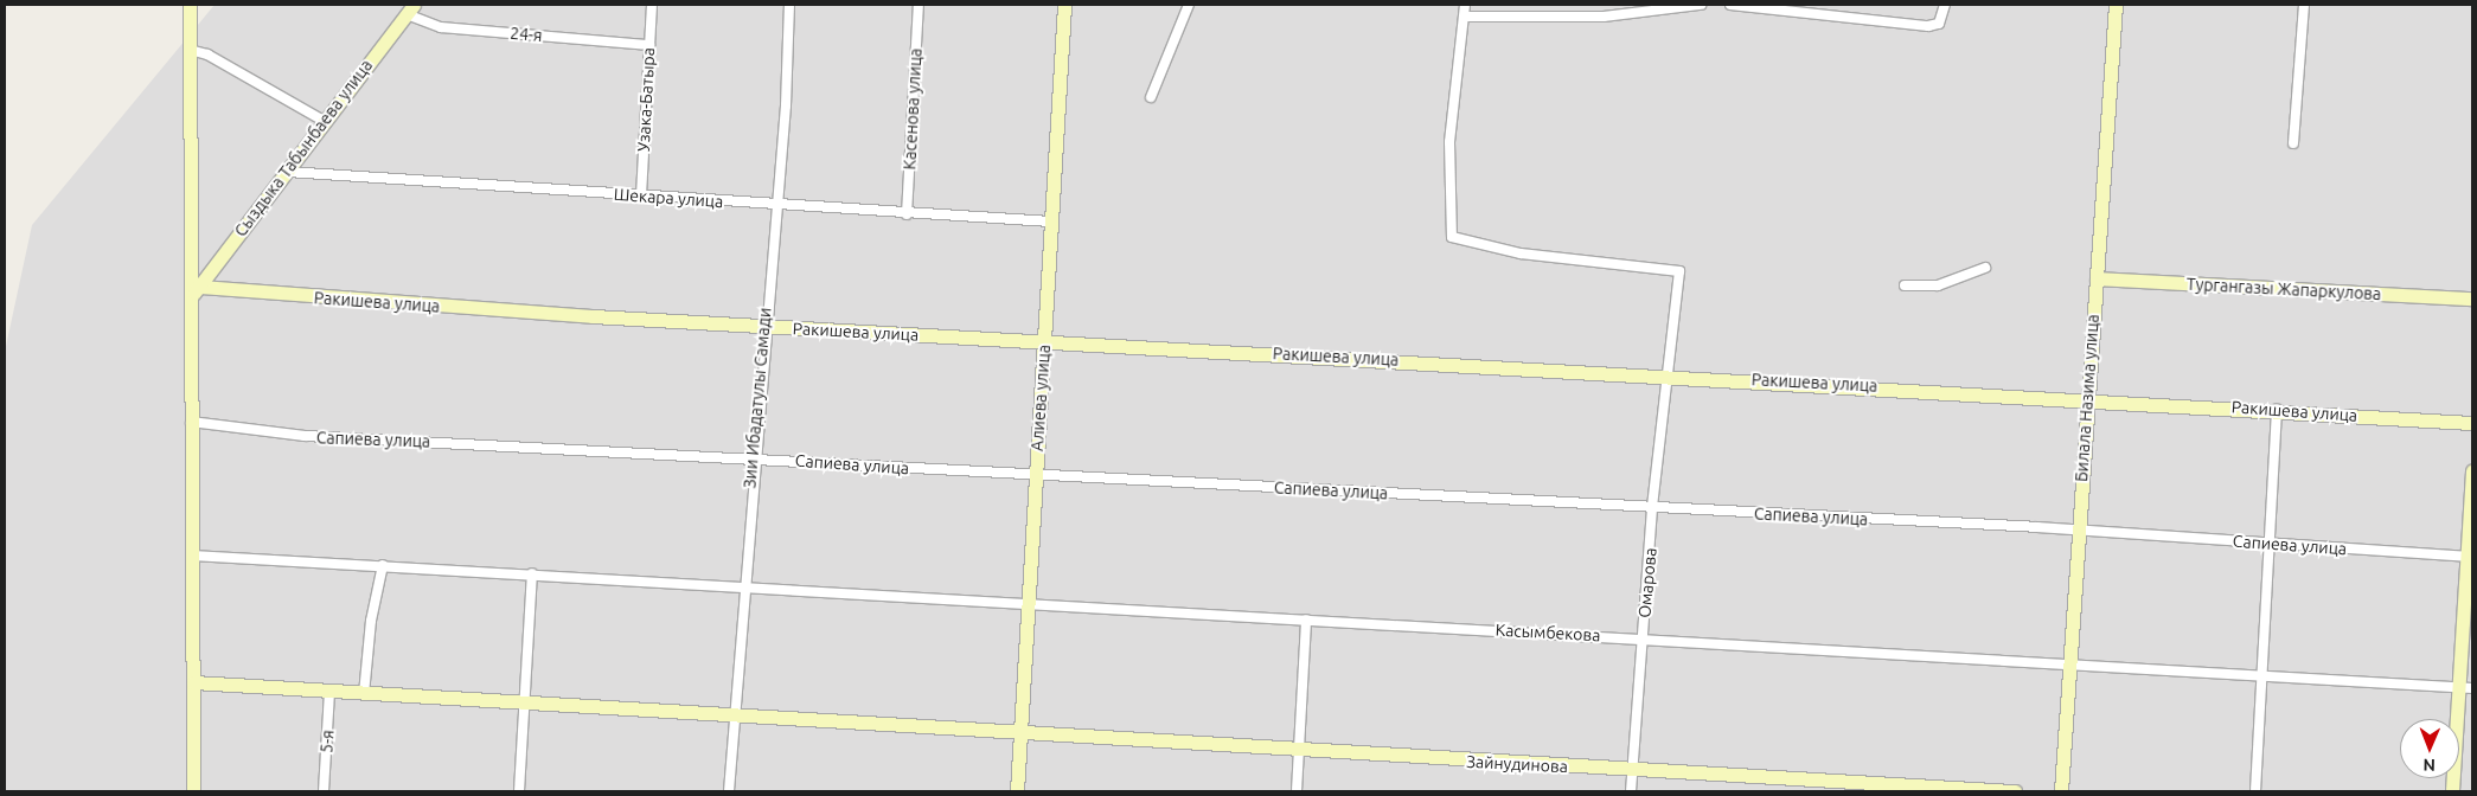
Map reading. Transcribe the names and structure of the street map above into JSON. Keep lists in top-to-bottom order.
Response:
{
  "streets": {
    "street": [
      "24-я",
      "Узака-Батыра",
      "Касенова улица",
      "Сыздыка Табынбаева улица",
      "Шекара улица",
      "Тургангазы Жапаркулова",
      "Ракишева улица",
      "Зии Ибадатулы Самади",
      "Алиева улица",
      "Билала Назима улица",
      "Сапиева улица",
      "Омарова",
      "Касымбекова",
      "5-я",
      "Зайнудинова"
    ]
  },
  "crossings": [
    ["24-я", "Узака-Батыра"],
    ["24-я", "Сыздыка Табынбаева улица"],
    ["Узака-Батыра", "Шекара улица"],
    ["Касенова улица", "Шекара улица"],
    ["Сыздыка Табынбаева улица", "Шекара улица"],
    ["Сыздыка Табынбаева улица", "Ракишева улица"],
    ["Шекара улица", "Зии Ибадатулы Самади"],
    ["Шекара улица", "Алиева улица"],
    ["Тургангазы Жапаркулова", "Билала Назима улица"],
    ["Ракишева улица", "Зии Ибадатулы Самади"],
    ["Ракишева улица", "Алиева улица"],
    ["Ракишева улица", "Билала Назима улица"],
    ["Ракишева улица", "Омарова"],
    ["Зии Ибадатулы Самади", "Сапиева улица"],
    ["Зии Ибадатулы Самади", "Касымбекова"],
    ["Зии Ибадатулы Самади", "Зайнудинова"],
    ["Алиева улица", "Сапиева улица"],
    ["Алиева улица", "Касымбекова"],
    ["Алиева улица", "Зайнудинова"],
    ["Билала Назима улица", "Сапиева улица"],
    ["Билала Назима улица", "Касымбекова"],
    ["Сапиева улица", "Омарова"],
    ["Омарова", "Касымбекова"],
    ["Омарова", "Зайнудинова"],
    ["5-я", "Зайнудинова"]
  ],
  "north": "bottom"
}
